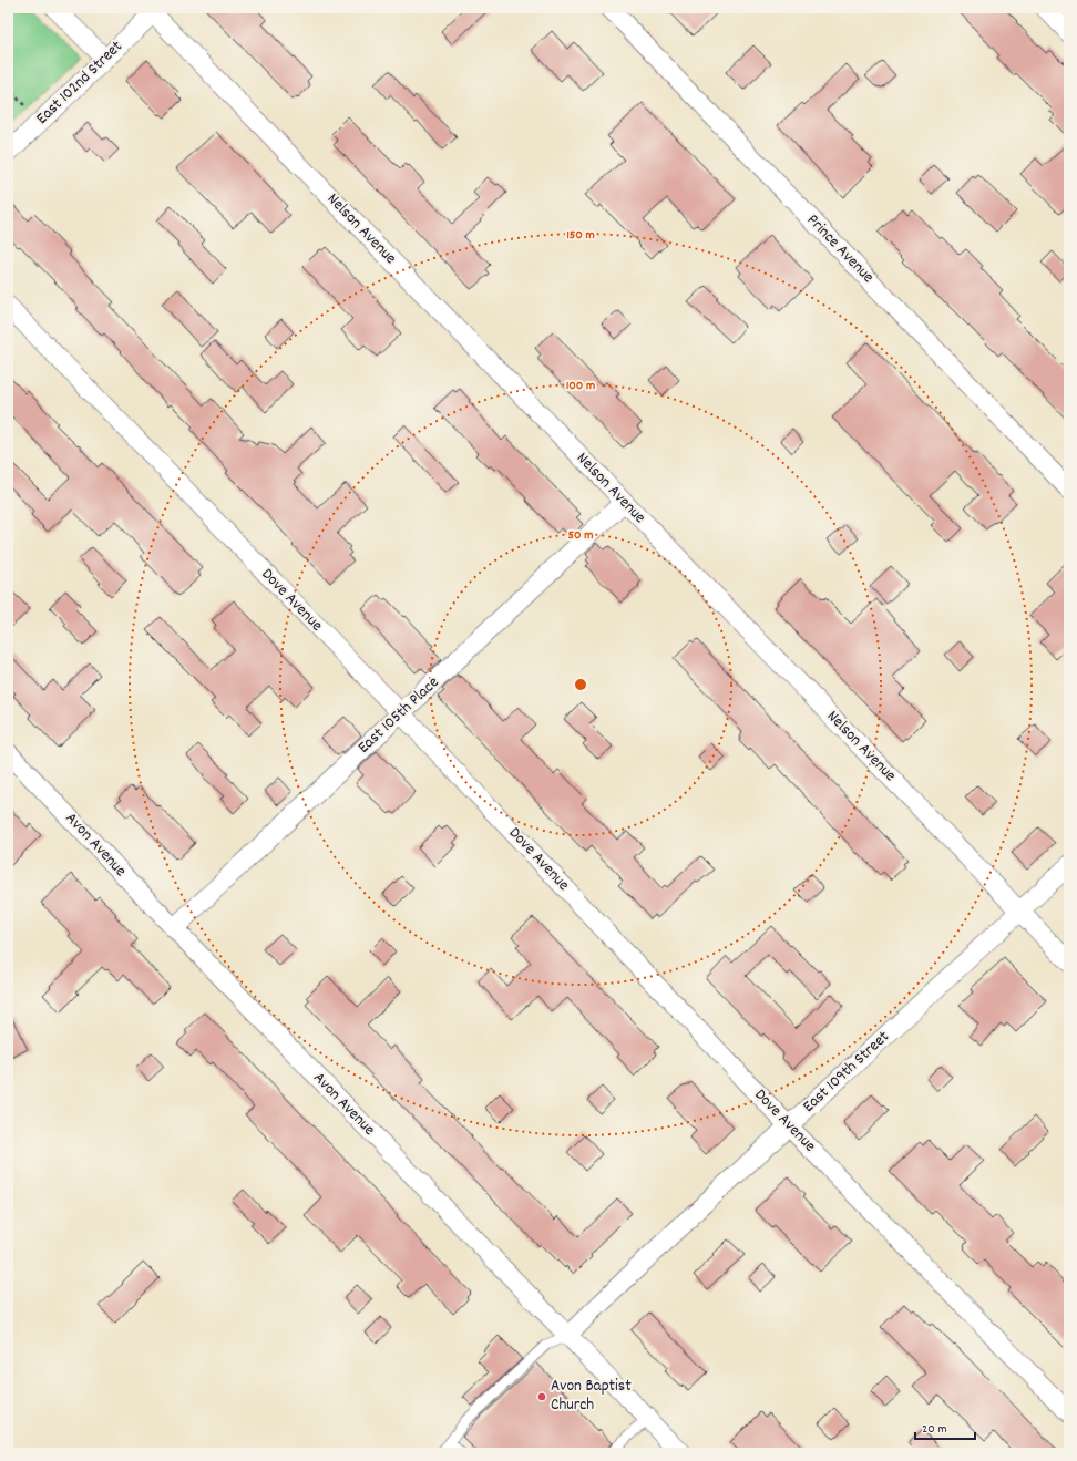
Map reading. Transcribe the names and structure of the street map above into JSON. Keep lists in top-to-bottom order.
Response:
{
  "streets": {
    "street": [
      "East 102nd Street",
      "Nelson Avenue",
      "Prince Avenue",
      "Dove Avenue",
      "East 105th Place",
      "Avon Avenue",
      "East 109th Street"
    ]
  },
  "crossings": [
    ["East 102nd Street", "Nelson Avenue"],
    ["Nelson Avenue", "East 105th Place"],
    ["Nelson Avenue", "East 109th Street"],
    ["Dove Avenue", "East 105th Place"],
    ["Dove Avenue", "East 109th Street"],
    ["East 105th Place", "Avon Avenue"],
    ["Avon Avenue", "East 109th Street"]
  ],
  "places": ["Avon Baptist Church"],
  "scale_bar": "20 m",
  "rings": ["150 m", "100 m", "50 m"]
}
